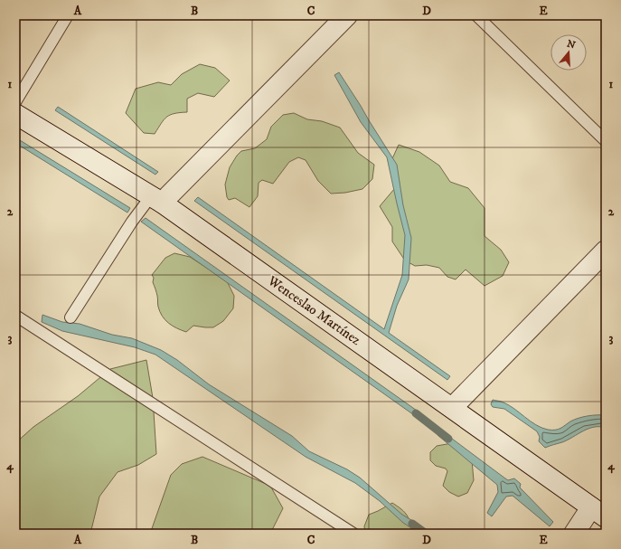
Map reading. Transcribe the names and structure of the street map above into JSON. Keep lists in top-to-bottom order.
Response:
{
  "streets": {
    "main road": ["Wenceslao Martínez"]
  },
  "north": "top",
  "grid": {
    "columns": [
      "A",
      "B",
      "C",
      "D",
      "E"
    ],
    "rows": [
      "1",
      "2",
      "3",
      "4"
    ]
  }
}
